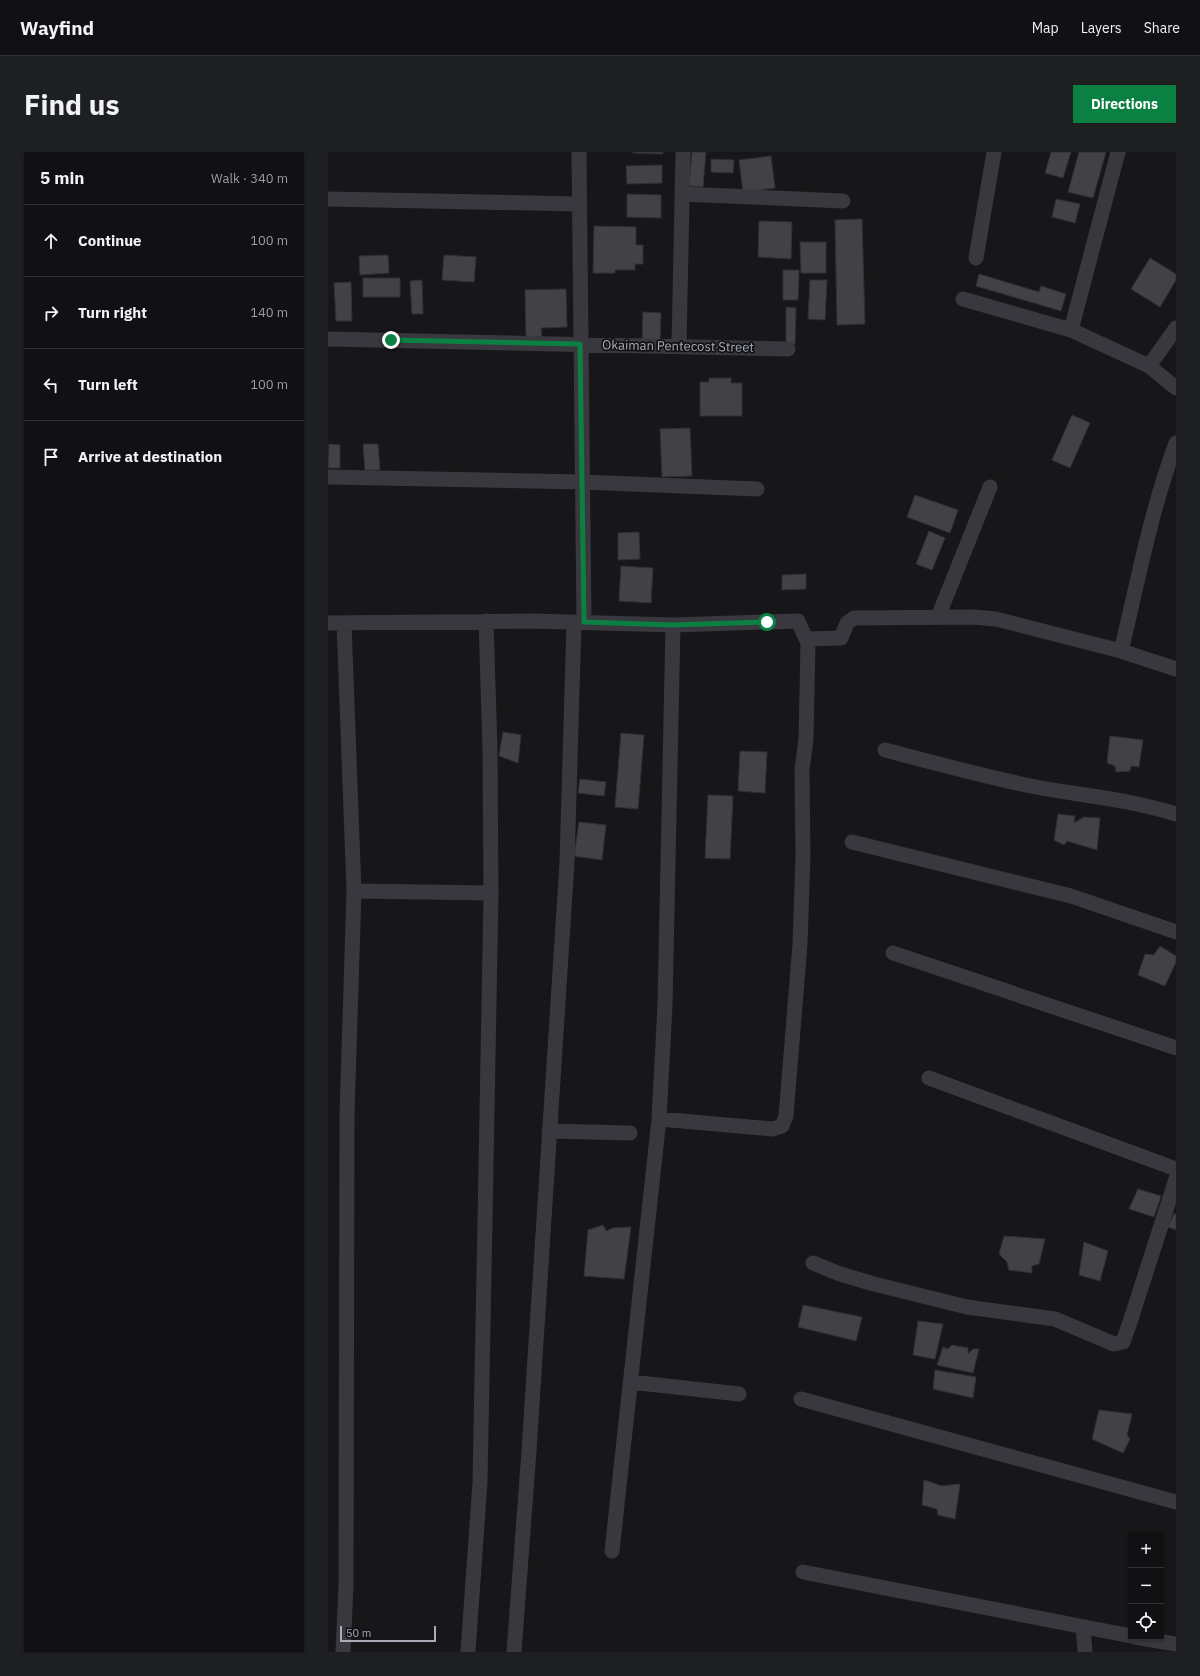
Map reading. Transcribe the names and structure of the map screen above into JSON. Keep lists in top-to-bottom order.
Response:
{
  "streets": {
    "street": ["Okaiman Pentecost Street"]
  },
  "scale_bar": "50 m",
  "page": {
    "header": "Wayfind",
    "nav": ["Map", "Layers", "Share"],
    "buttons": "Directions",
    "title": "Find us",
    "heading": ["5 min", "Walk · 340 m"],
    "list": [
      ["Continue", "100 m"],
      ["Turn right", "140 m"],
      ["Turn left", "100 m"],
      "Arrive at destination"
    ],
    "map_buttons": ["+", "−"],
    "scale": "50 m"
  }
}
